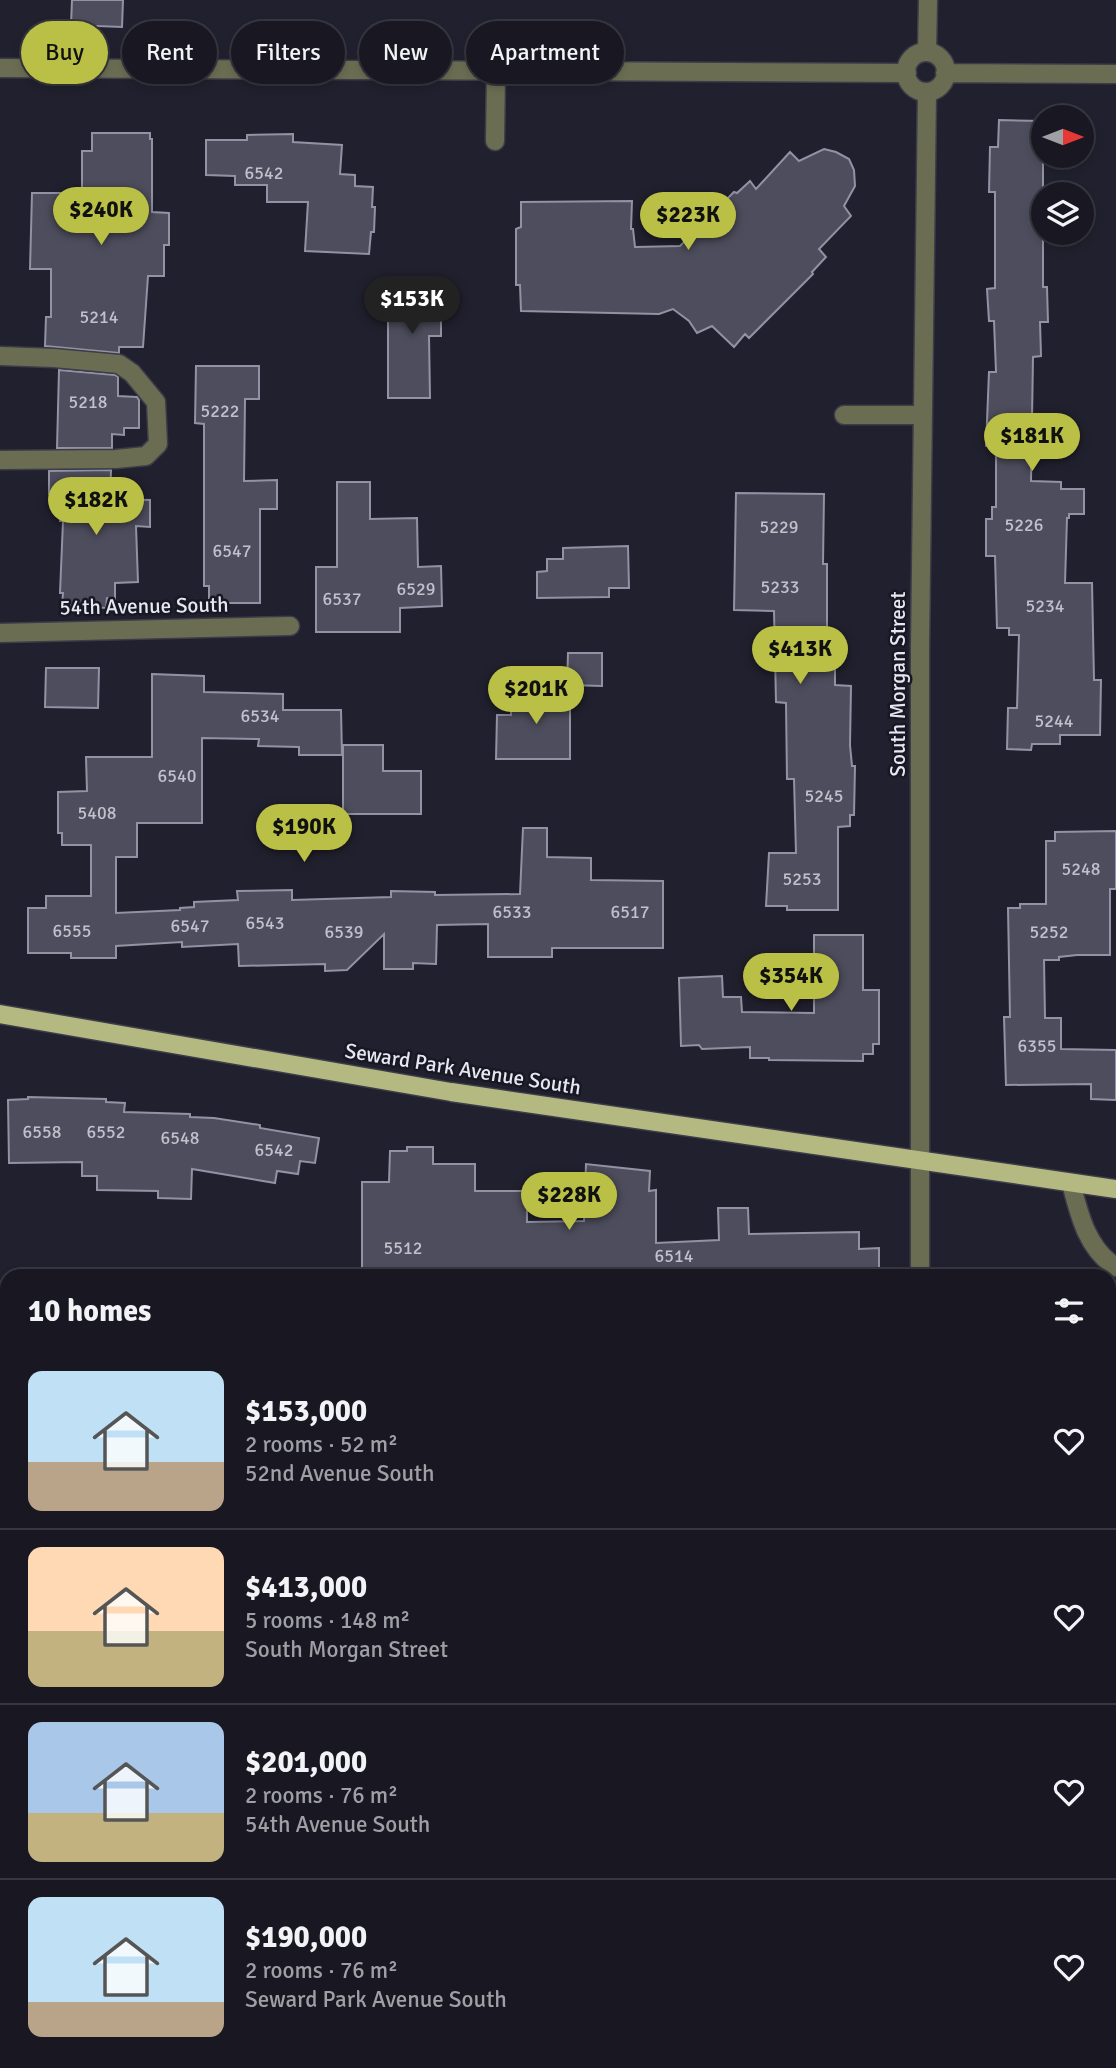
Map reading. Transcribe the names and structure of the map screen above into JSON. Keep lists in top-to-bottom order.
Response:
{
  "streets": {
    "main road": ["Seward Park Avenue South"],
    "street": ["54th Avenue South", "South Morgan Street"]
  },
  "crossings": [
    ["South Morgan Street", "Seward Park Avenue South"]
  ],
  "house_numbers": [
    "6542",
    "5214",
    "5218",
    "5222",
    "5226",
    "5229",
    "6547",
    "5233",
    "6529",
    "6537",
    "5234",
    "6534",
    "5244",
    "6540",
    "5245",
    "5408",
    "5248",
    "5253",
    "6533",
    "6517",
    "6543",
    "6547",
    "6555",
    "6539",
    "5252",
    "6355",
    "6558",
    "6552",
    "6548",
    "6542",
    "5512",
    "6514"
  ],
  "north": "right",
  "page": {
    "chip": [
      "Buy",
      "Rent",
      "Filters",
      "New",
      "Apartment"
    ],
    "price": [
      "$240K",
      "$223K",
      "$153K",
      "$181K",
      "$182K",
      "$413K",
      "$201K",
      "$190K",
      "$354K",
      "$228K"
    ],
    "heading": "10 homes",
    "list": [
      {
        "name": "$153,000",
        "note": "2 rooms · 52 m² · 52nd Avenue South"
      },
      {
        "name": "$413,000",
        "note": "5 rooms · 148 m² · South Morgan Street"
      },
      {
        "name": "$201,000",
        "note": "2 rooms · 76 m² · 54th Avenue South"
      },
      {
        "name": "$190,000",
        "note": "2 rooms · 76 m² · Seward Park Avenue South"
      }
    ]
  }
}
